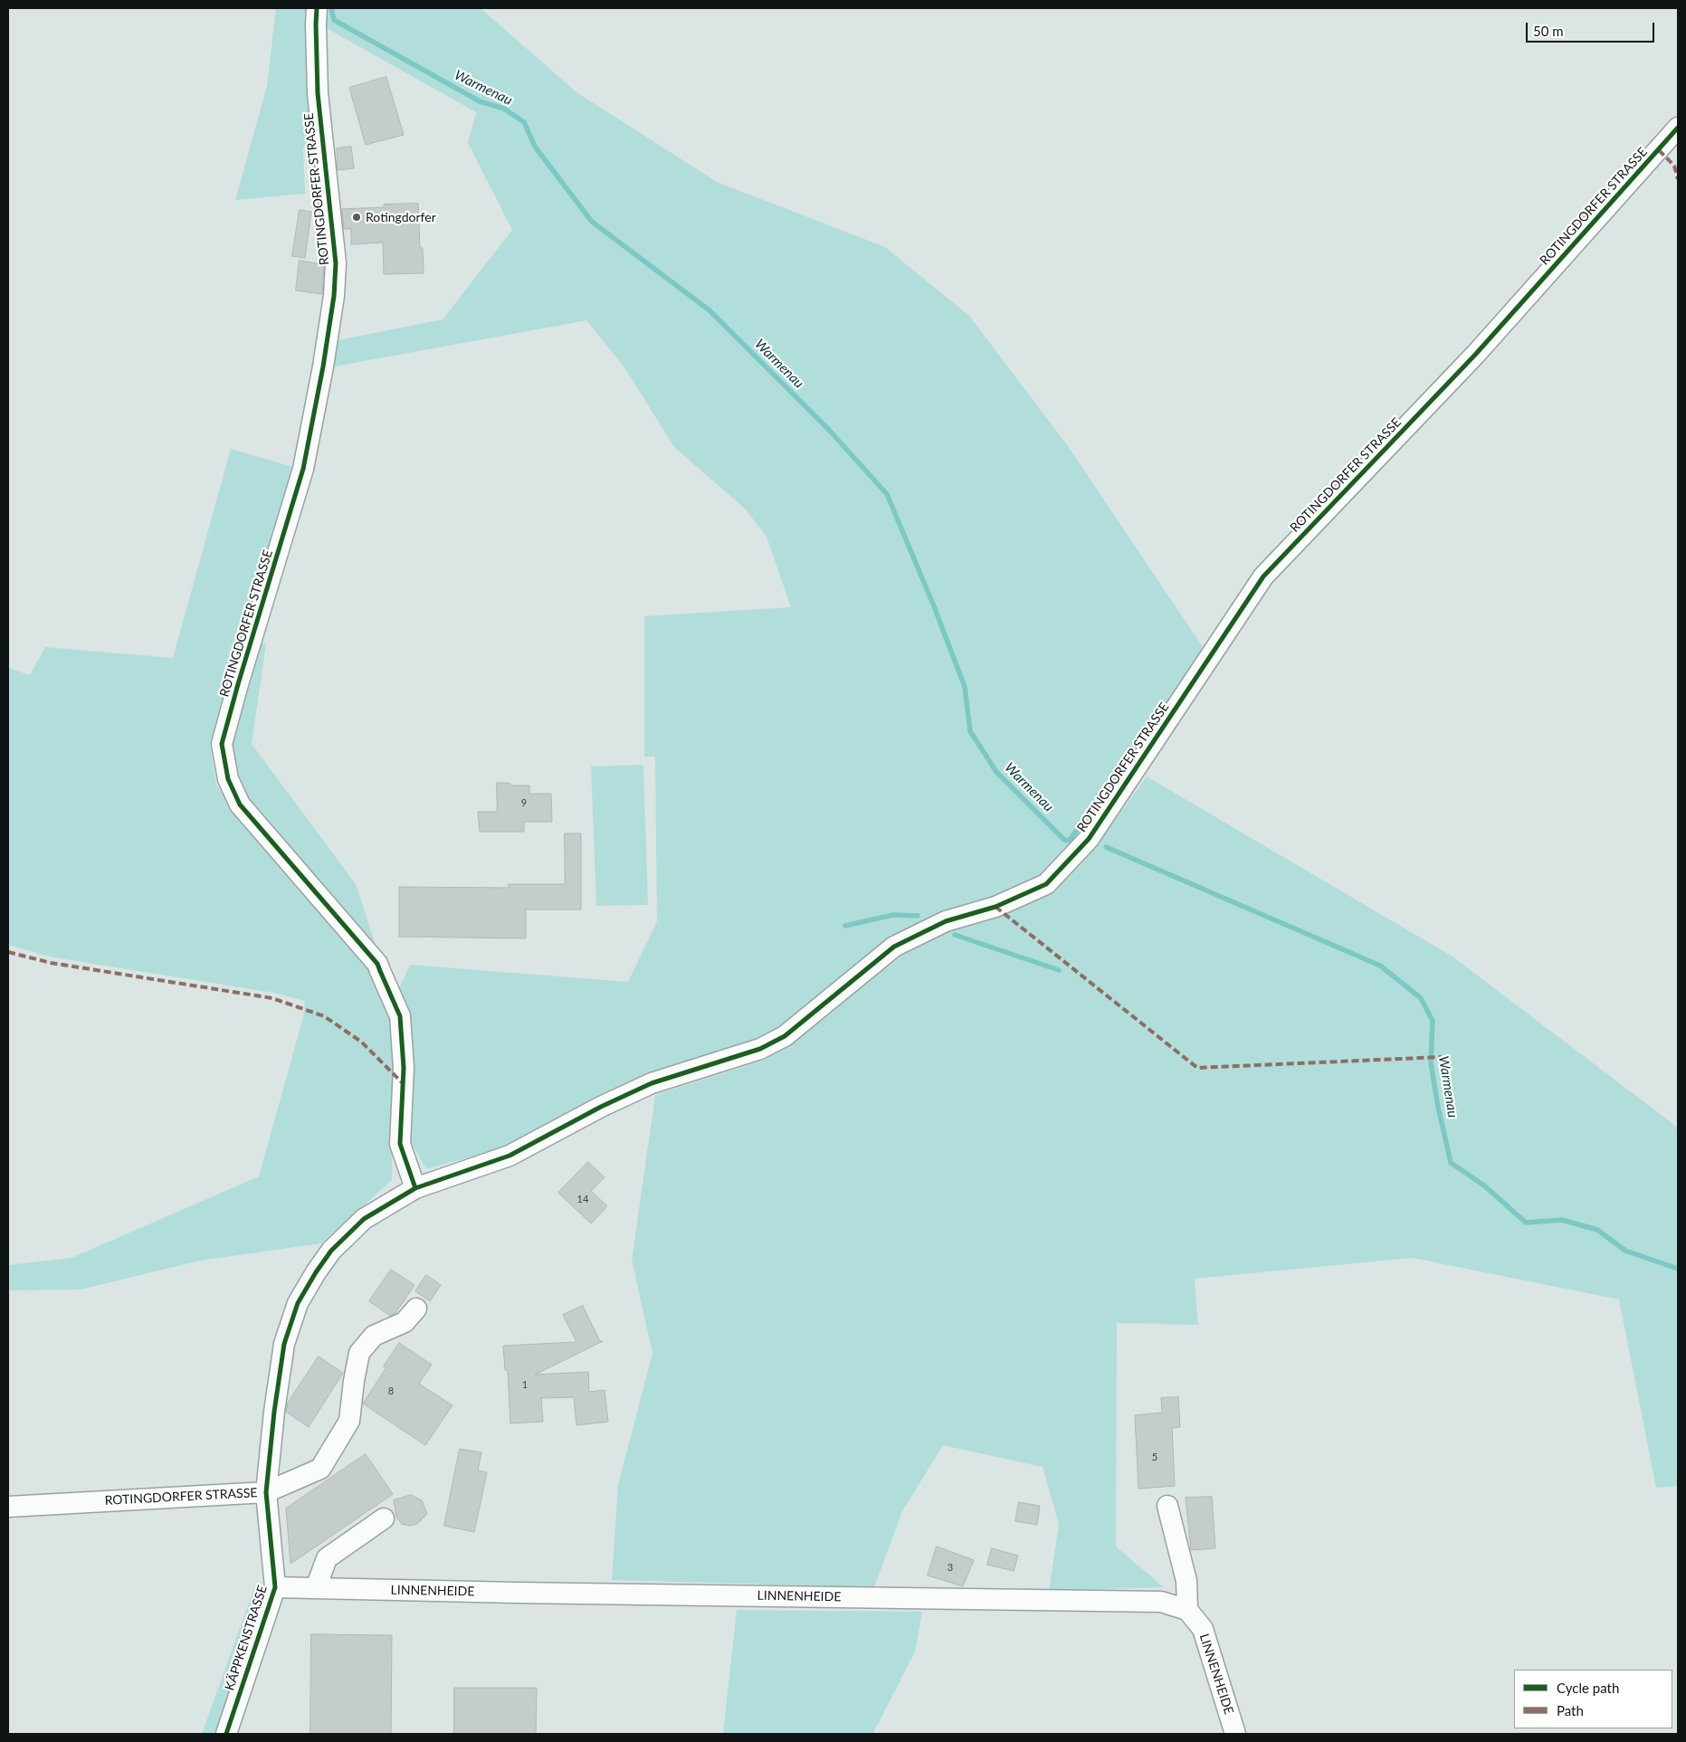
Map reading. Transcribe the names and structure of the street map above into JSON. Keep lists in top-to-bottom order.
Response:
{
  "streets": {
    "street": ["ROTINGDORFER STRASSE", "LINNENHEIDE", "KÄPPKENSTRASSE"]
  },
  "crossings": [
    ["ROTINGDORFER STRASSE", "KÄPPKENSTRASSE"],
    ["LINNENHEIDE", "KÄPPKENSTRASSE"]
  ],
  "water": ["Warmenau"],
  "places": ["Rotingdorfer"],
  "house_numbers": [
    "9",
    "14",
    "1",
    "8",
    "5",
    "3"
  ],
  "legend": ["Cycle path", "Path"],
  "scale_bar": "50 m"
}
